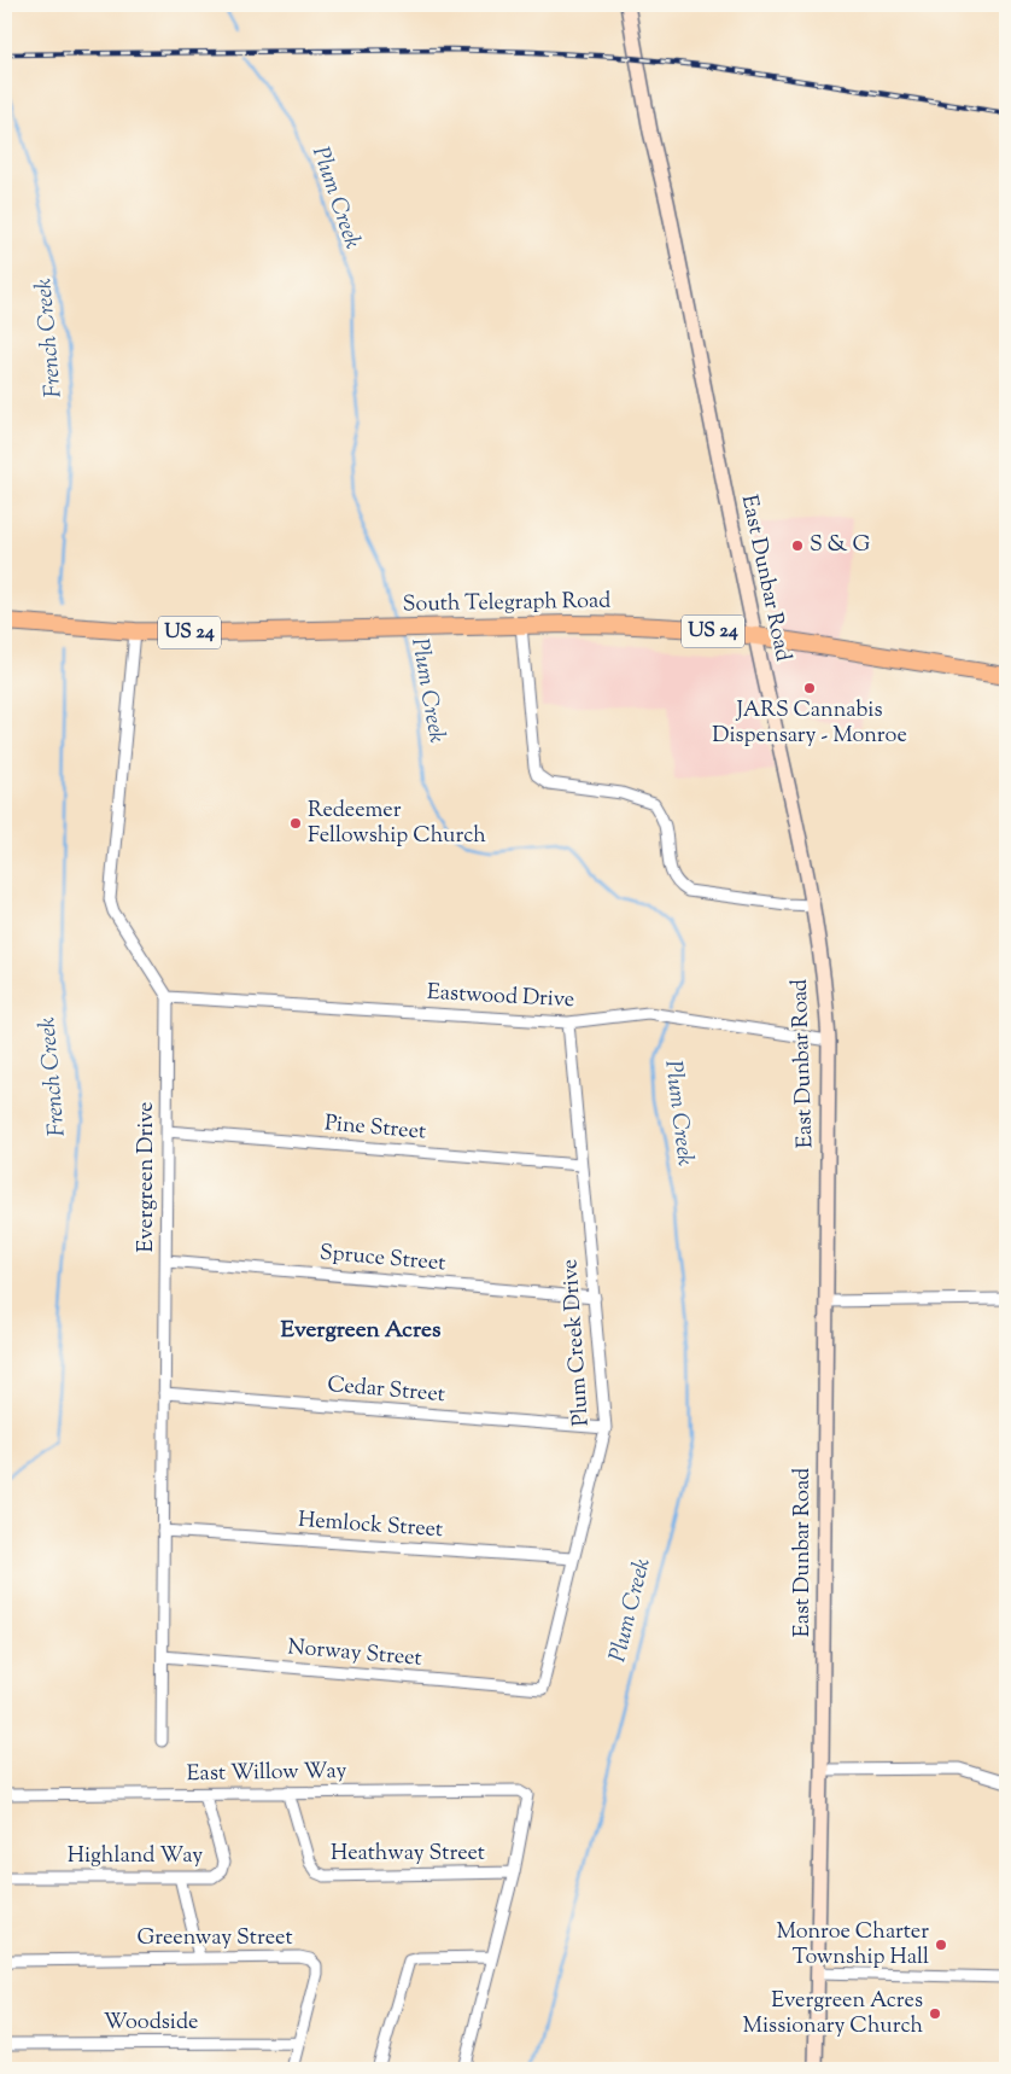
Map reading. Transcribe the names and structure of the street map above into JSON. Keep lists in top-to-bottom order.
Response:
{
  "streets": {
    "main road": ["South Telegraph Road", "US 24"],
    "street": [
      "East Dunbar Road",
      "Eastwood Drive",
      "Pine Street",
      "Evergreen Drive",
      "Spruce Street",
      "Plum Creek Drive",
      "Cedar Street",
      "Hemlock Street",
      "Norway Street",
      "East Willow Way",
      "Heathway Street",
      "Highland Way",
      "Greenway Street",
      "Woodside"
    ]
  },
  "crossings": [
    ["East Dunbar Road", "South Telegraph Road"],
    ["East Dunbar Road", "Eastwood Drive"],
    ["Eastwood Drive", "Evergreen Drive"],
    ["Eastwood Drive", "Plum Creek Drive"],
    ["Pine Street", "Evergreen Drive"],
    ["Pine Street", "Plum Creek Drive"],
    ["Evergreen Drive", "Spruce Street"],
    ["Evergreen Drive", "Cedar Street"],
    ["Evergreen Drive", "Hemlock Street"],
    ["Evergreen Drive", "Norway Street"],
    ["Spruce Street", "Plum Creek Drive"],
    ["Plum Creek Drive", "Cedar Street"],
    ["Plum Creek Drive", "Hemlock Street"],
    ["Plum Creek Drive", "Norway Street"],
    ["East Willow Way", "Heathway Street"],
    ["East Willow Way", "Highland Way"],
    ["Greenway Street", "Woodside"]
  ],
  "districts": ["Evergreen Acres"],
  "water": ["Plum Creek", "French Creek"],
  "places": [
    "S & G",
    "JARS Cannabis Dispensary - Monroe",
    "Redeemer Fellowship Church",
    "Monroe Charter Township Hall",
    "Evergreen Acres Missionary Church"
  ]
}
